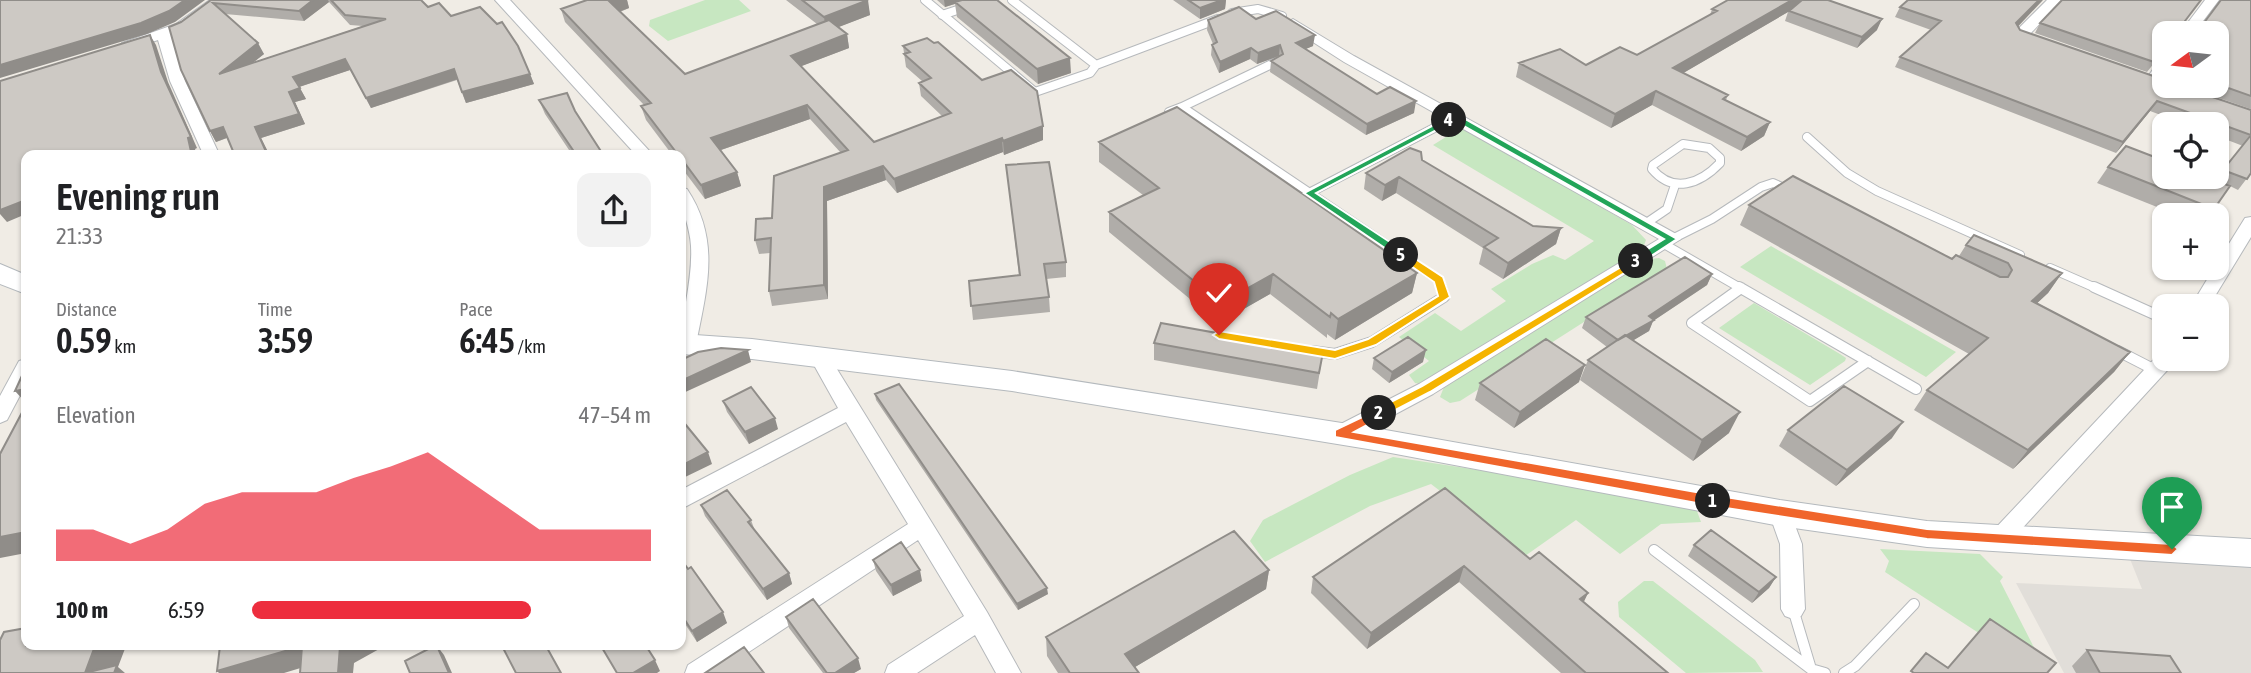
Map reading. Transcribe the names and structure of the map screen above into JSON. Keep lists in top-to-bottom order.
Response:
{
  "north": "left",
  "page": {
    "map_buttons": ["+", "−"],
    "pins": [
      "4",
      "5",
      "3",
      "2",
      "1"
    ],
    "heading": ["Evening run", "21:33"],
    "stats": [
      ["Distance", "0.59 km"],
      ["Time", "3:59"],
      ["Pace", "6:45 /km"]
    ],
    "chart": ["Elevation", "47–54 m"],
    "list": [
      {
        "name": "100 m",
        "note": "6:59"
      }
    ]
  }
}
